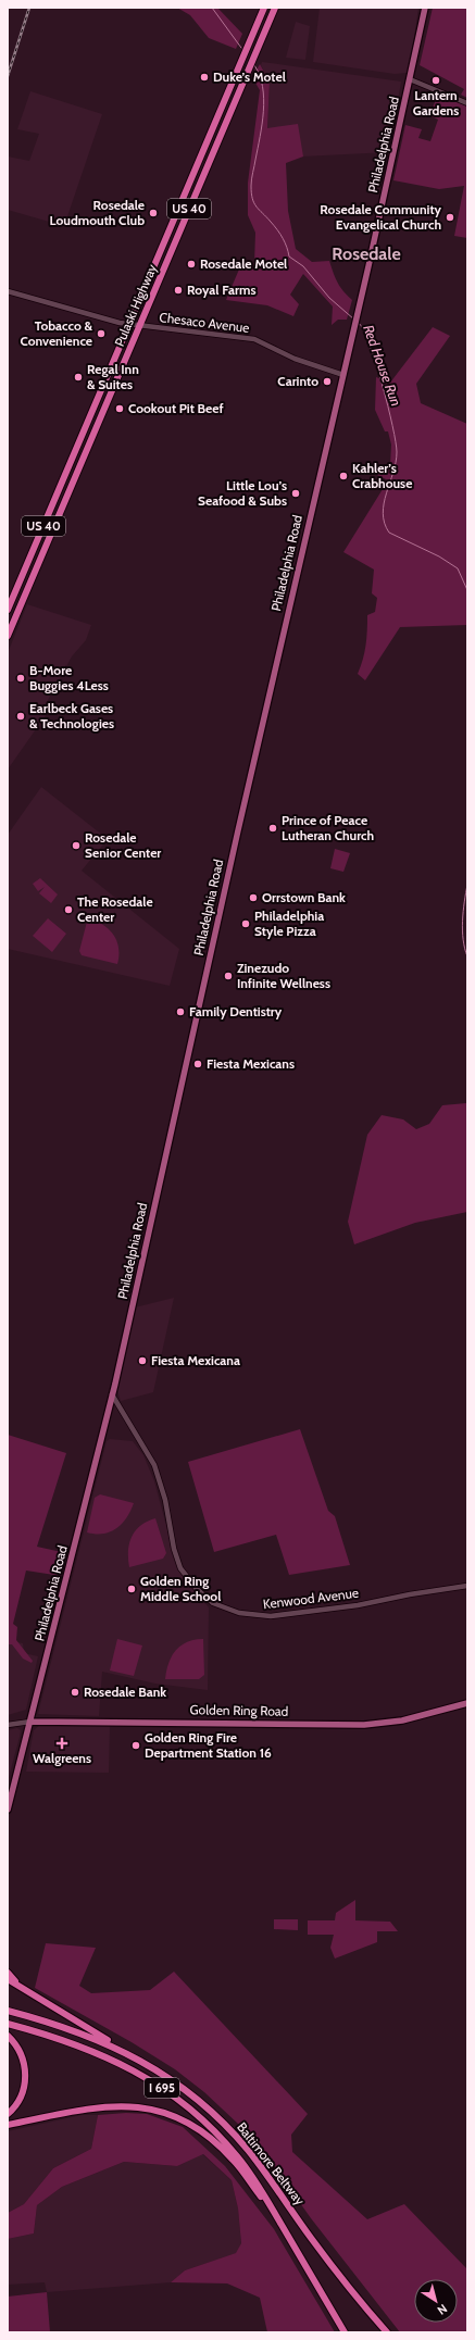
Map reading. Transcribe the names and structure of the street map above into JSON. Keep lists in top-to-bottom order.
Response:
{
  "streets": {
    "highway": [
      "US 40",
      "Pulaski Highway",
      "I 695",
      "Baltimore Beltway"
    ],
    "main road": ["Philadelphia Road", "Golden Ring Road"],
    "street": ["Chesaco Avenue", "Kenwood Avenue"]
  },
  "crossings": [
    ["Philadelphia Road", "Chesaco Avenue"],
    ["Philadelphia Road", "Kenwood Avenue"],
    ["Philadelphia Road", "Golden Ring Road"],
    ["Pulaski Highway", "Chesaco Avenue"]
  ],
  "districts": ["Rosedale"],
  "water": ["Red House Run"],
  "places": {
    "other": [
      "Duke’s Motel",
      "Lantern Gardens",
      "Rosedale Loudmouth Club",
      "Rosedale Community Evangelical Church",
      "Rosedale Motel",
      "Royal Farms",
      "Tobacco & Convenience",
      "Regal Inn & Suites",
      "Carinto",
      "Cookout Pit Beef",
      "Kahler’s Crabhouse",
      "Little Lou’s Seafood & Subs",
      "B-More Buggies 4Less",
      "Earlbeck Gases & Technologies",
      "Prince of Peace Lutheran Church",
      "Rosedale Senior Center",
      "Orrstown Bank",
      "The Rosedale Center",
      "Philadelphia Style Pizza",
      "Zinezudo Infinite Wellness",
      "Family Dentistry",
      "Fiesta Mexicans",
      "Fiesta Mexicana",
      "Golden Ring Middle School",
      "Rosedale Bank",
      "Golden Ring Fire Department Station 16"
    ],
    "health": ["Walgreens"]
  },
  "north": "bottom right"
}
